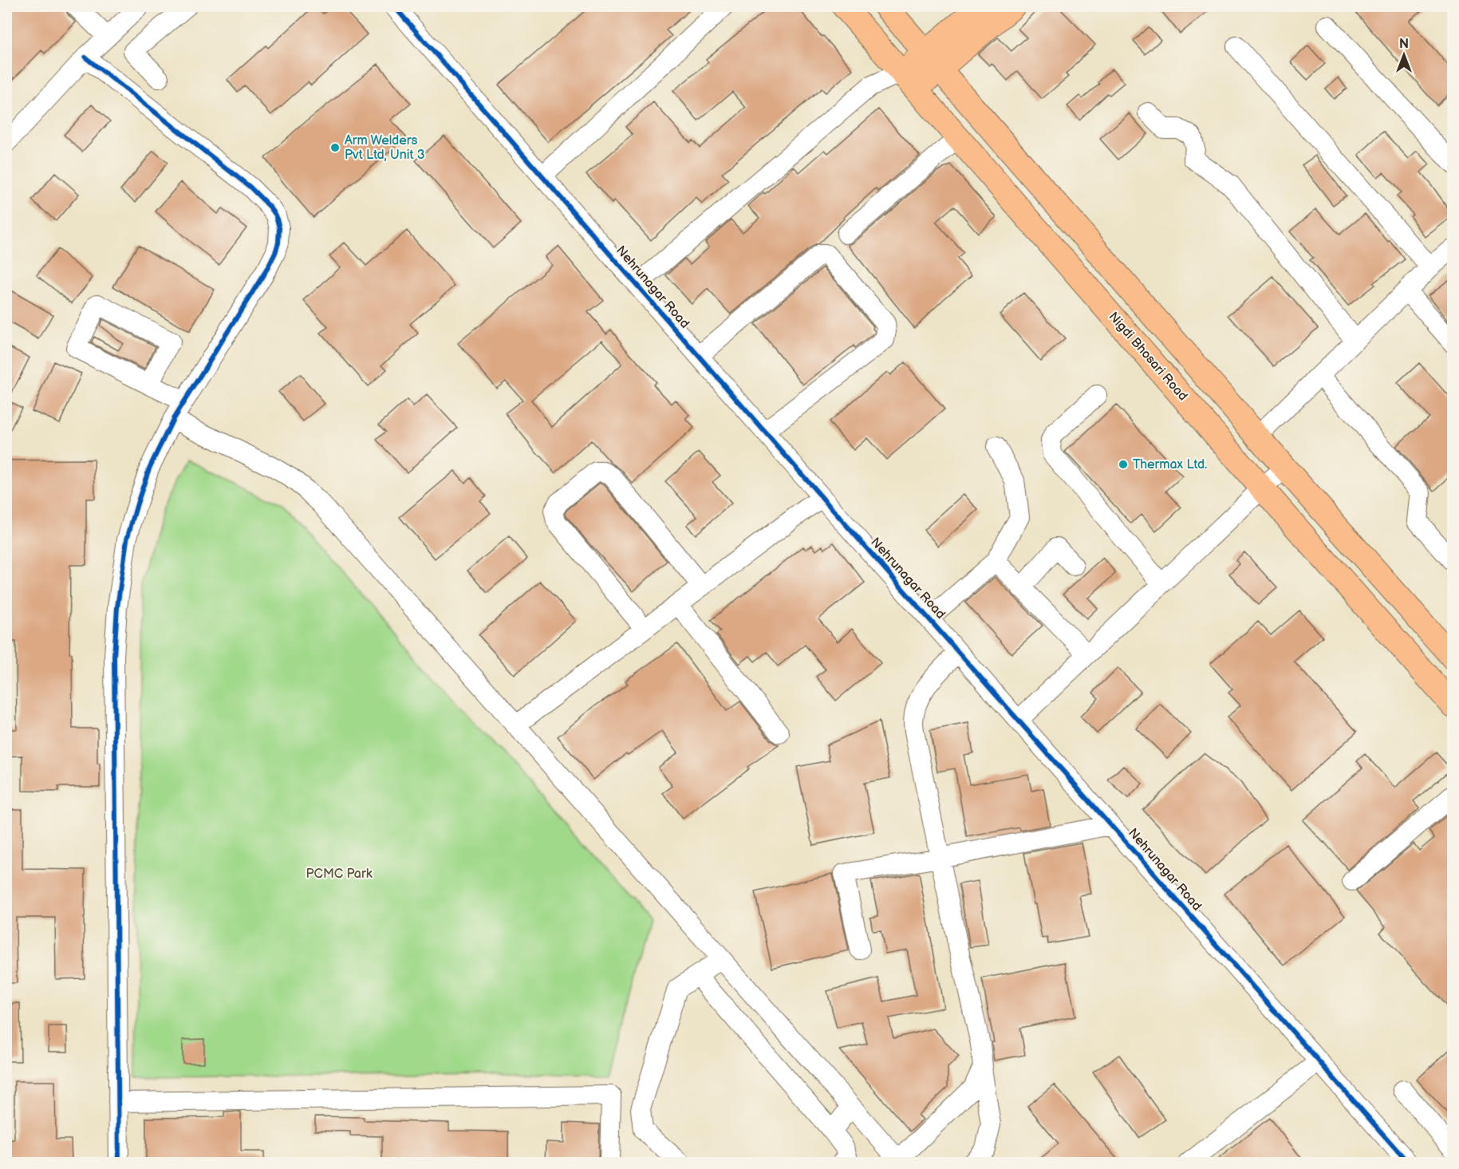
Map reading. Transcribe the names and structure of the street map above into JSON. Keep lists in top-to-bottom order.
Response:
{
  "streets": {
    "main road": ["Nigdi Bhosari Road"],
    "street": ["Nehrunagar Road"]
  },
  "parks": ["PCMC Park"],
  "places": ["Arm Welders Pvt Ltd, Unit 3", "Thermax Ltd."],
  "north": "top"
}
